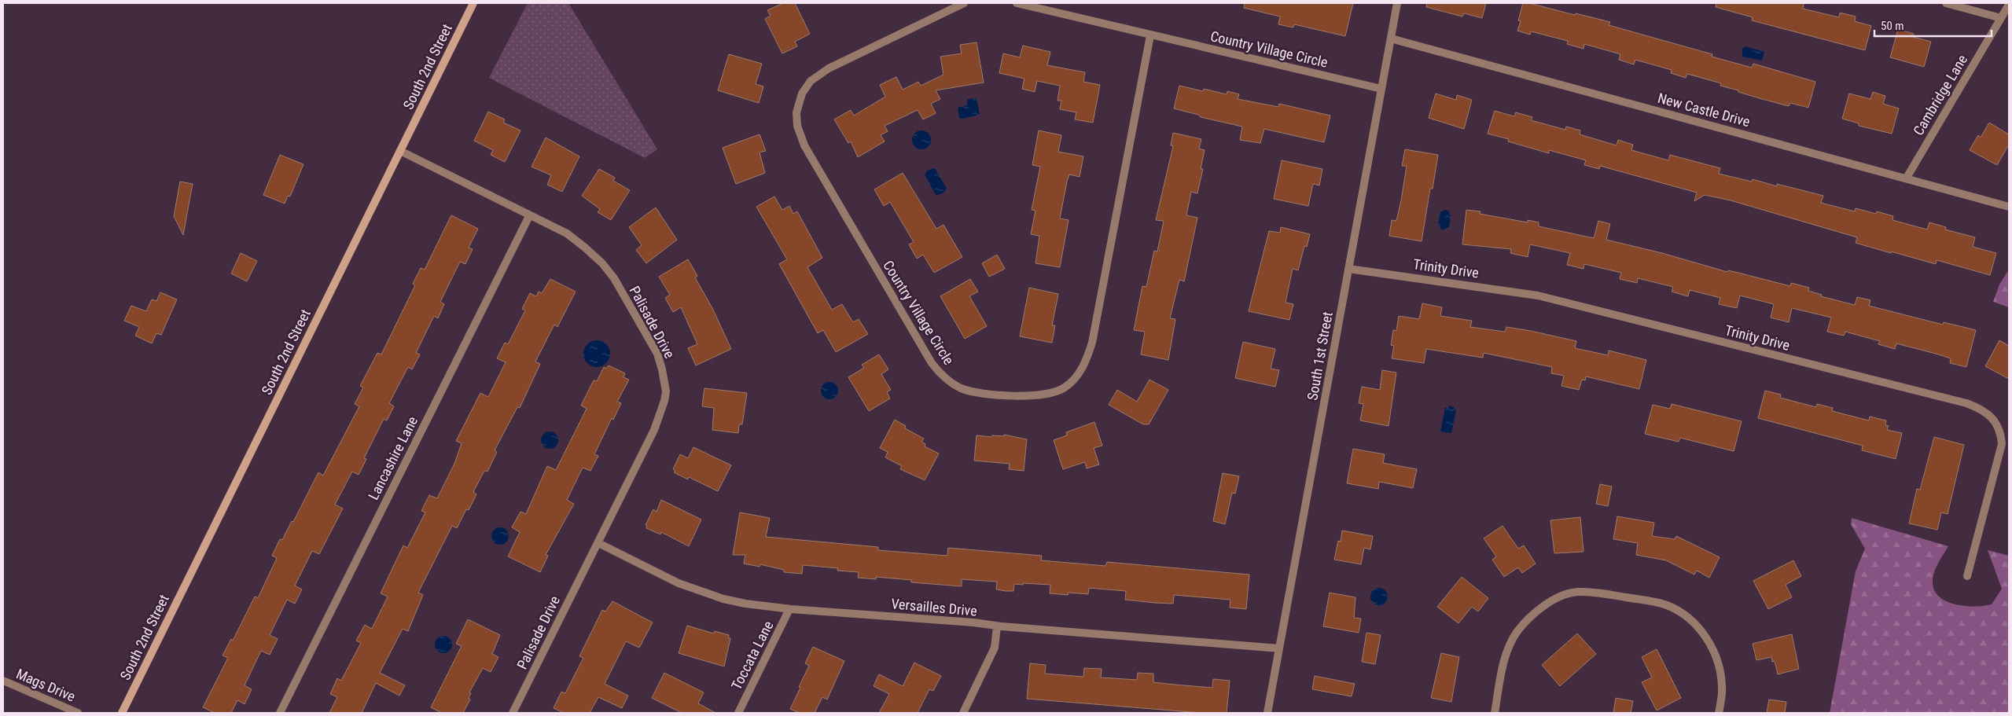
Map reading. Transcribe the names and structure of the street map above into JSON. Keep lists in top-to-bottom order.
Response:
{
  "streets": {
    "main road": ["South 2nd Street"],
    "street": [
      "Country Village Circle",
      "Cambridge Lane",
      "New Castle Drive",
      "Trinity Drive",
      "Palisade Drive",
      "South 1st Street",
      "Lancashire Lane",
      "Versailles Drive",
      "Toccata Lane",
      "Mags Drive"
    ]
  },
  "crossings": [
    ["Country Village Circle", "South 1st Street"],
    ["South 2nd Street", "Palisade Drive"],
    ["Cambridge Lane", "New Castle Drive"],
    ["New Castle Drive", "South 1st Street"],
    ["Trinity Drive", "South 1st Street"],
    ["Palisade Drive", "Lancashire Lane"],
    ["Palisade Drive", "Versailles Drive"],
    ["South 1st Street", "Versailles Drive"],
    ["Versailles Drive", "Toccata Lane"]
  ],
  "scale_bar": "50 m"
}
